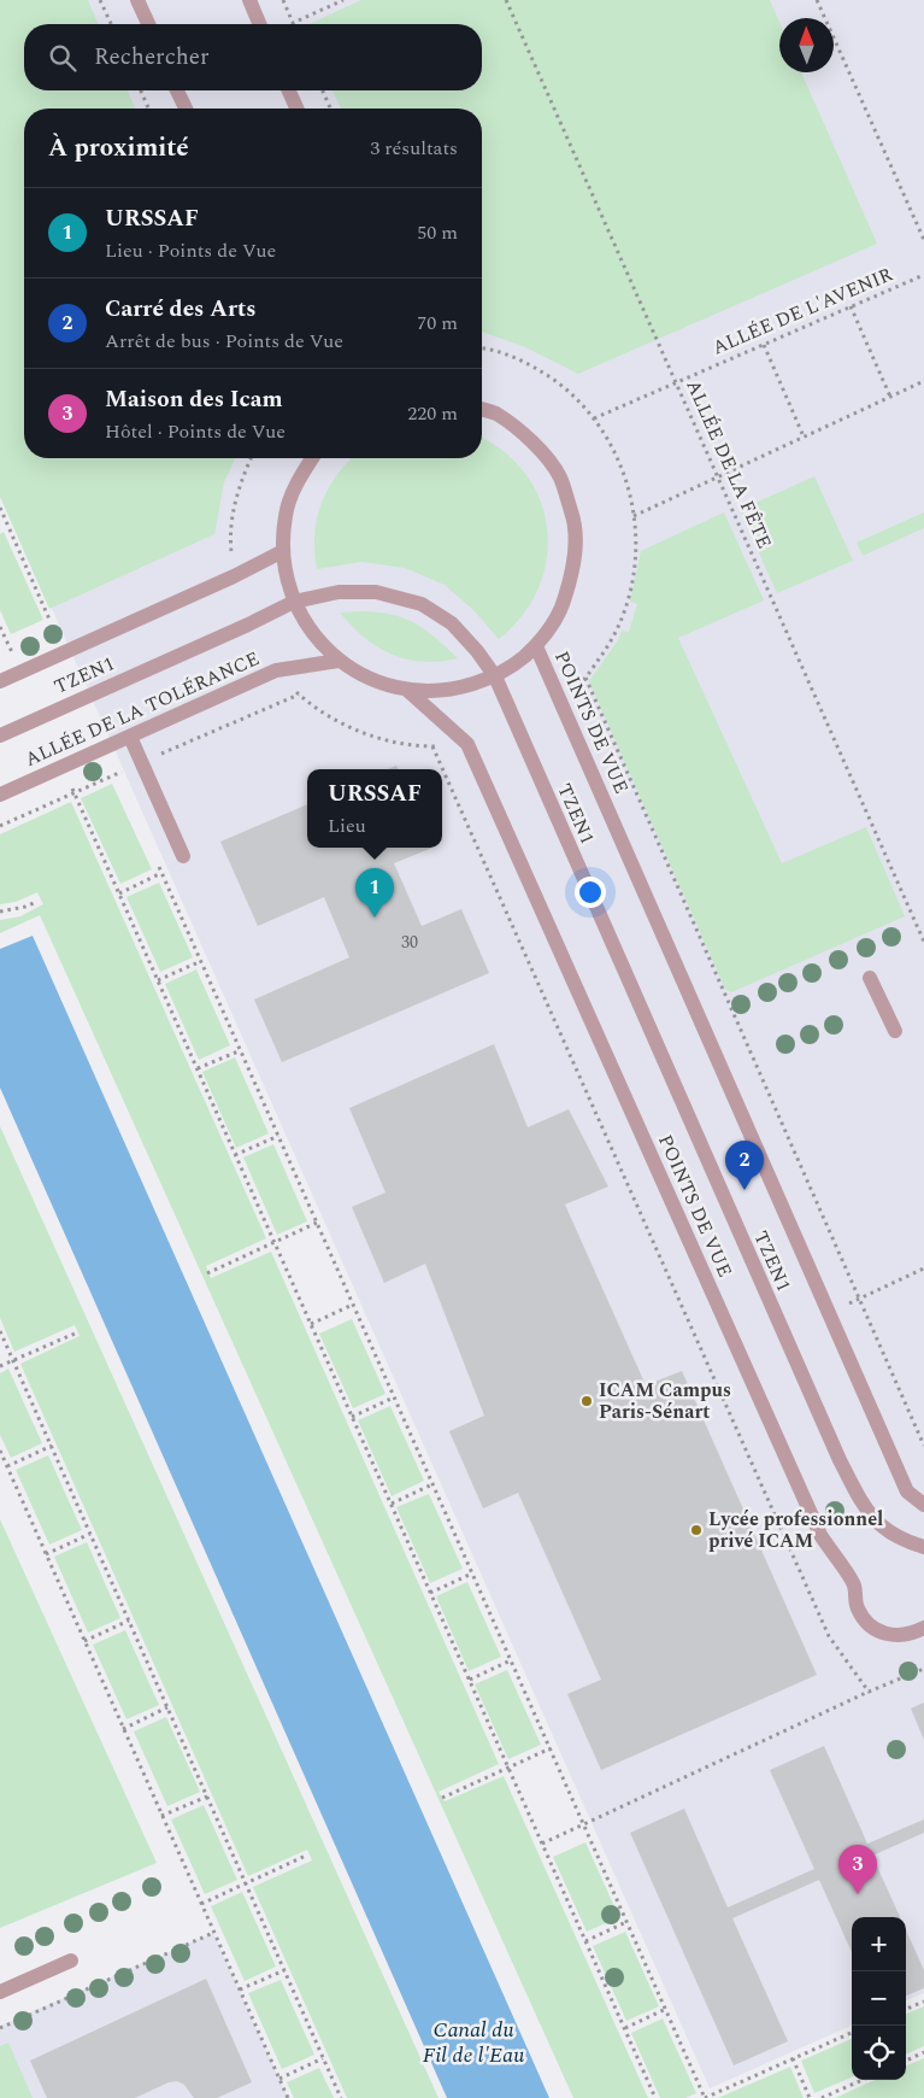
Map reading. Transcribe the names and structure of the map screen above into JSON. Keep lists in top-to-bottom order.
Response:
{
  "streets": {
    "street": ["TZEN1", "ALLÉE DE LA TOLÉRANCE", "POINTS DE VUE"],
    "path": ["ALLÉE DE L'AVENIR", "ALLÉE DE LA FÊTE"]
  },
  "crossings": [
    ["ALLÉE DE L'AVENIR", "ALLÉE DE LA FÊTE"]
  ],
  "water": ["Canal du Fil de l'Eau"],
  "places": ["ICAM Campus Paris-Sénart", "Lycée professionnel privé ICAM"],
  "house_numbers": ["30"],
  "north": "top",
  "page": {
    "search": "Rechercher",
    "heading": ["À proximité", "3 résultats"],
    "list": [
      {
        "mark": "1",
        "name": "URSSAF",
        "note": "Lieu · Points de Vue",
        "value": "50 m"
      },
      {
        "mark": "2",
        "name": "Carré des Arts",
        "note": "Arrêt de bus · Points de Vue",
        "value": "70 m"
      },
      {
        "mark": "3",
        "name": "Maison des Icam",
        "note": "Hôtel · Points de Vue",
        "value": "220 m"
      }
    ],
    "popup": ["URSSAF", "Lieu"],
    "pins": ["1", "2", "3"],
    "map_buttons": ["+", "−"]
  }
}
